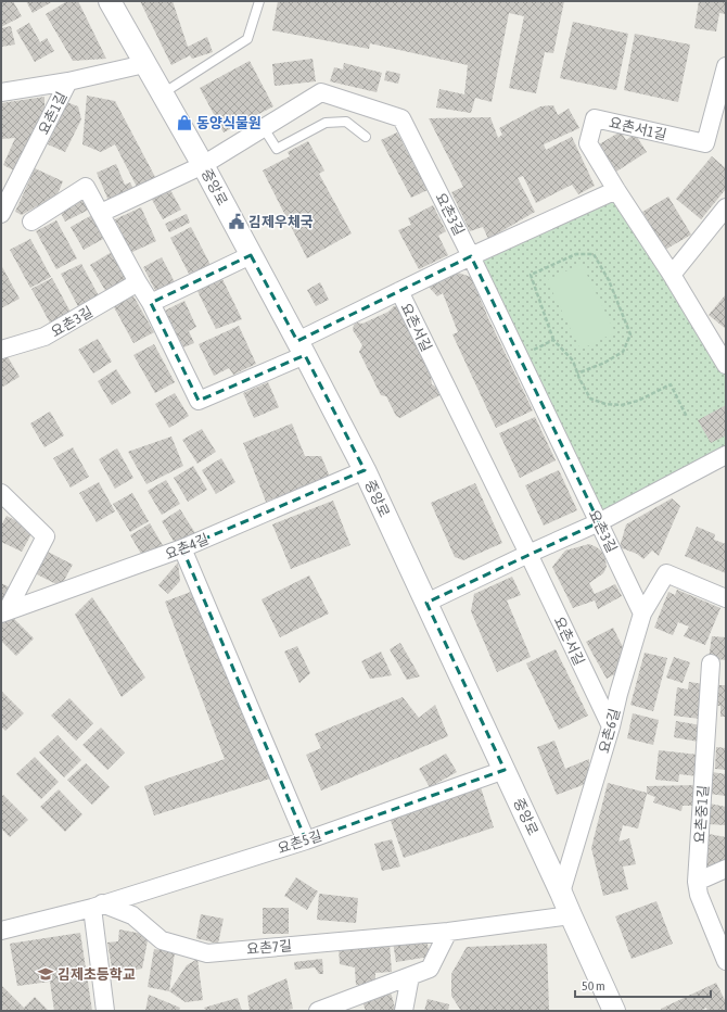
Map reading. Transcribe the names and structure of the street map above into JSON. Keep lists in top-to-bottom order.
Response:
{
  "streets": {
    "street": [
      "요촌1길",
      "요촌서1길",
      "중앙로",
      "요촌3길",
      "요촌서길",
      "요촌4길",
      "요촌6길",
      "요촌중1길",
      "요촌5길",
      "요촌7길"
    ]
  },
  "crossings": [
    ["요촌1길", "중앙로"],
    ["요촌서1길", "요촌서길"],
    ["중앙로", "요촌3길"],
    ["중앙로", "요촌4길"],
    ["중앙로", "요촌6길"],
    ["중앙로", "요촌5길"],
    ["중앙로", "요촌7길"],
    ["요촌3길", "요촌서길"],
    ["요촌3길", "요촌6길"],
    ["요촌서길", "요촌6길"],
    ["요촌5길", "요촌7길"]
  ],
  "places": {
    "shop": ["동양식물원"],
    "public building": ["김제우체국"],
    "school or university": ["김제초등학교"]
  },
  "scale_bar": "50 m"
}
